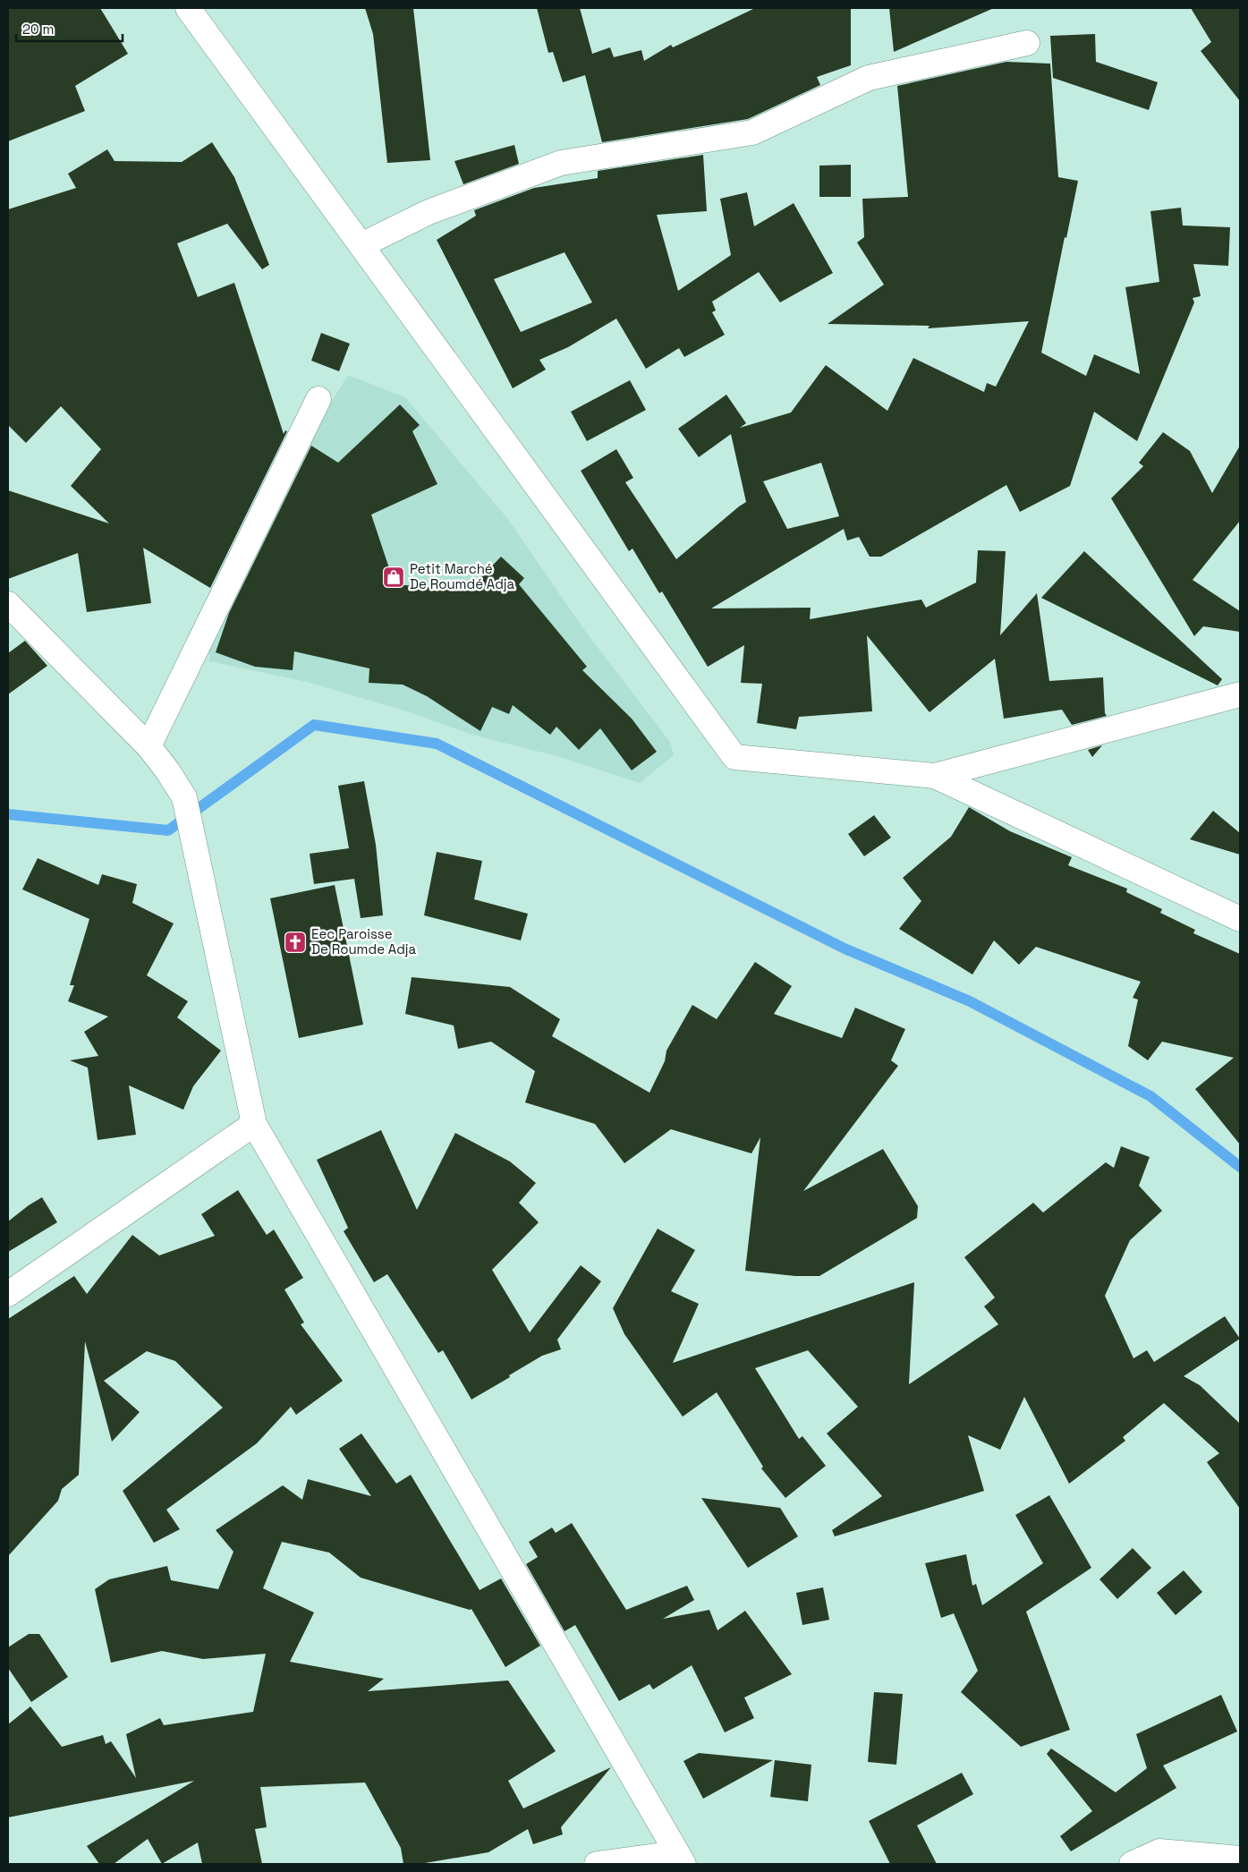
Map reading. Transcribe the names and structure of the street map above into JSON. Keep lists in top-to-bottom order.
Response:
{
  "places": {
    "shop": ["Petit Marché De Roumdé Adja"],
    "church": ["Eec Paroisse De Roumde Adja"]
  },
  "scale_bar": "20 m"
}
